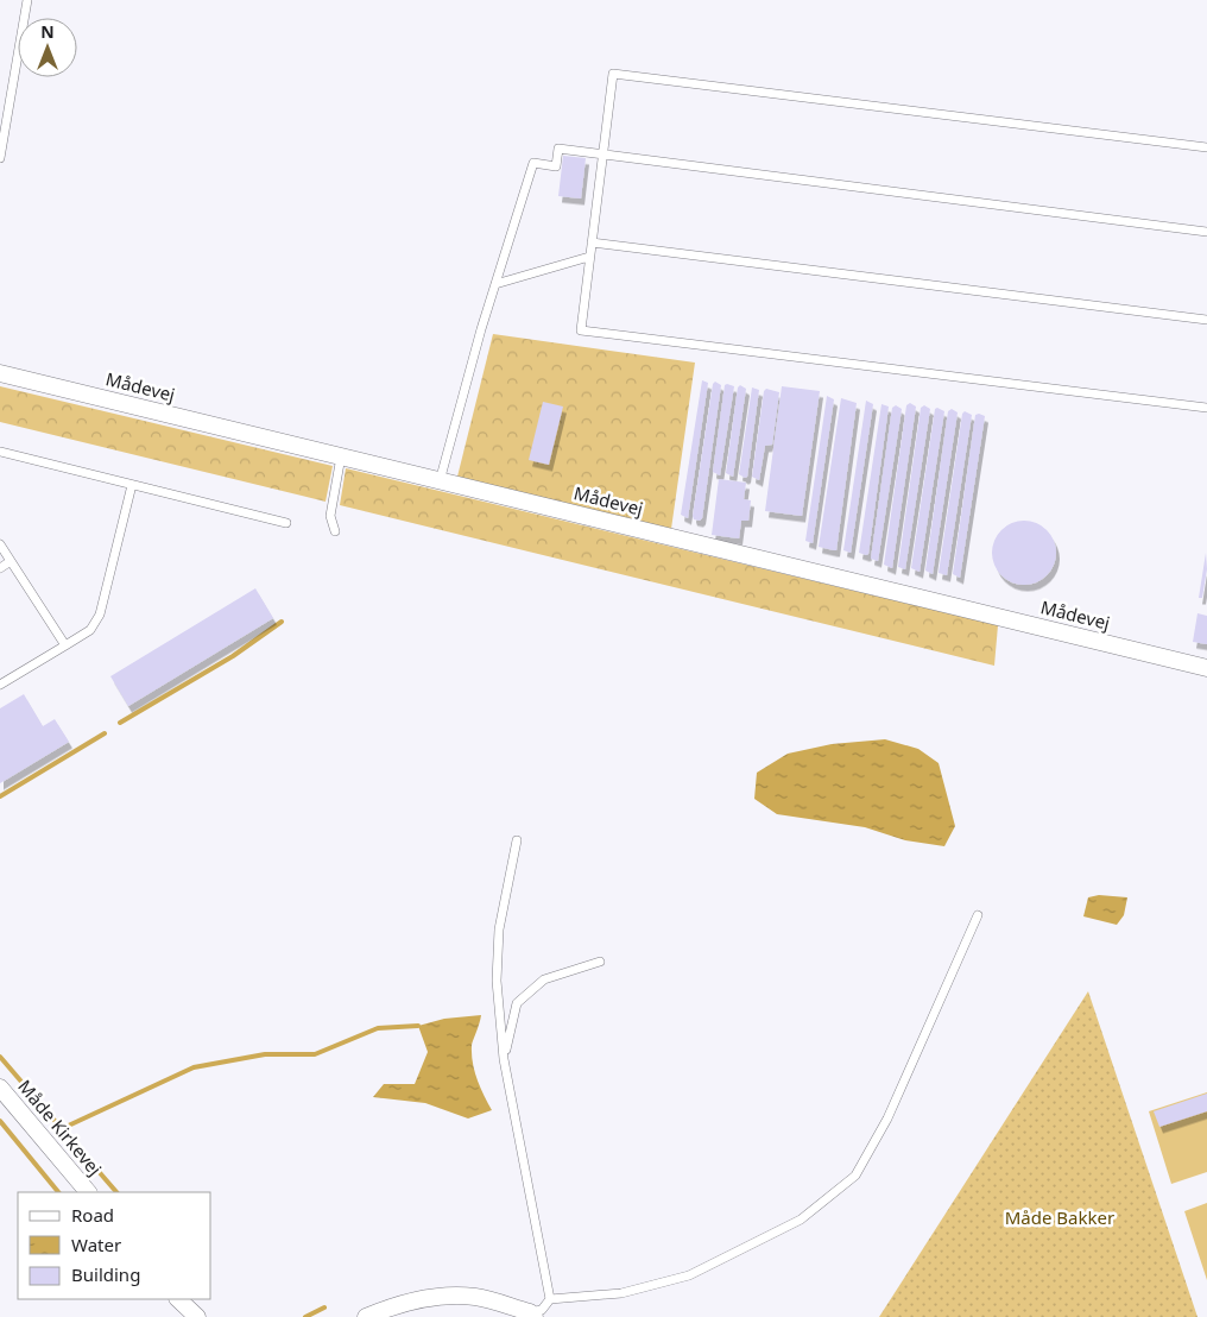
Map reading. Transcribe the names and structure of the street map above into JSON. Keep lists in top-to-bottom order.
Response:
{
  "streets": {
    "street": ["Mådevej", "Måde Kirkevej"]
  },
  "parks": ["Måde Bakker"],
  "legend": ["Road", "Water", "Building"],
  "north": "top"
}
